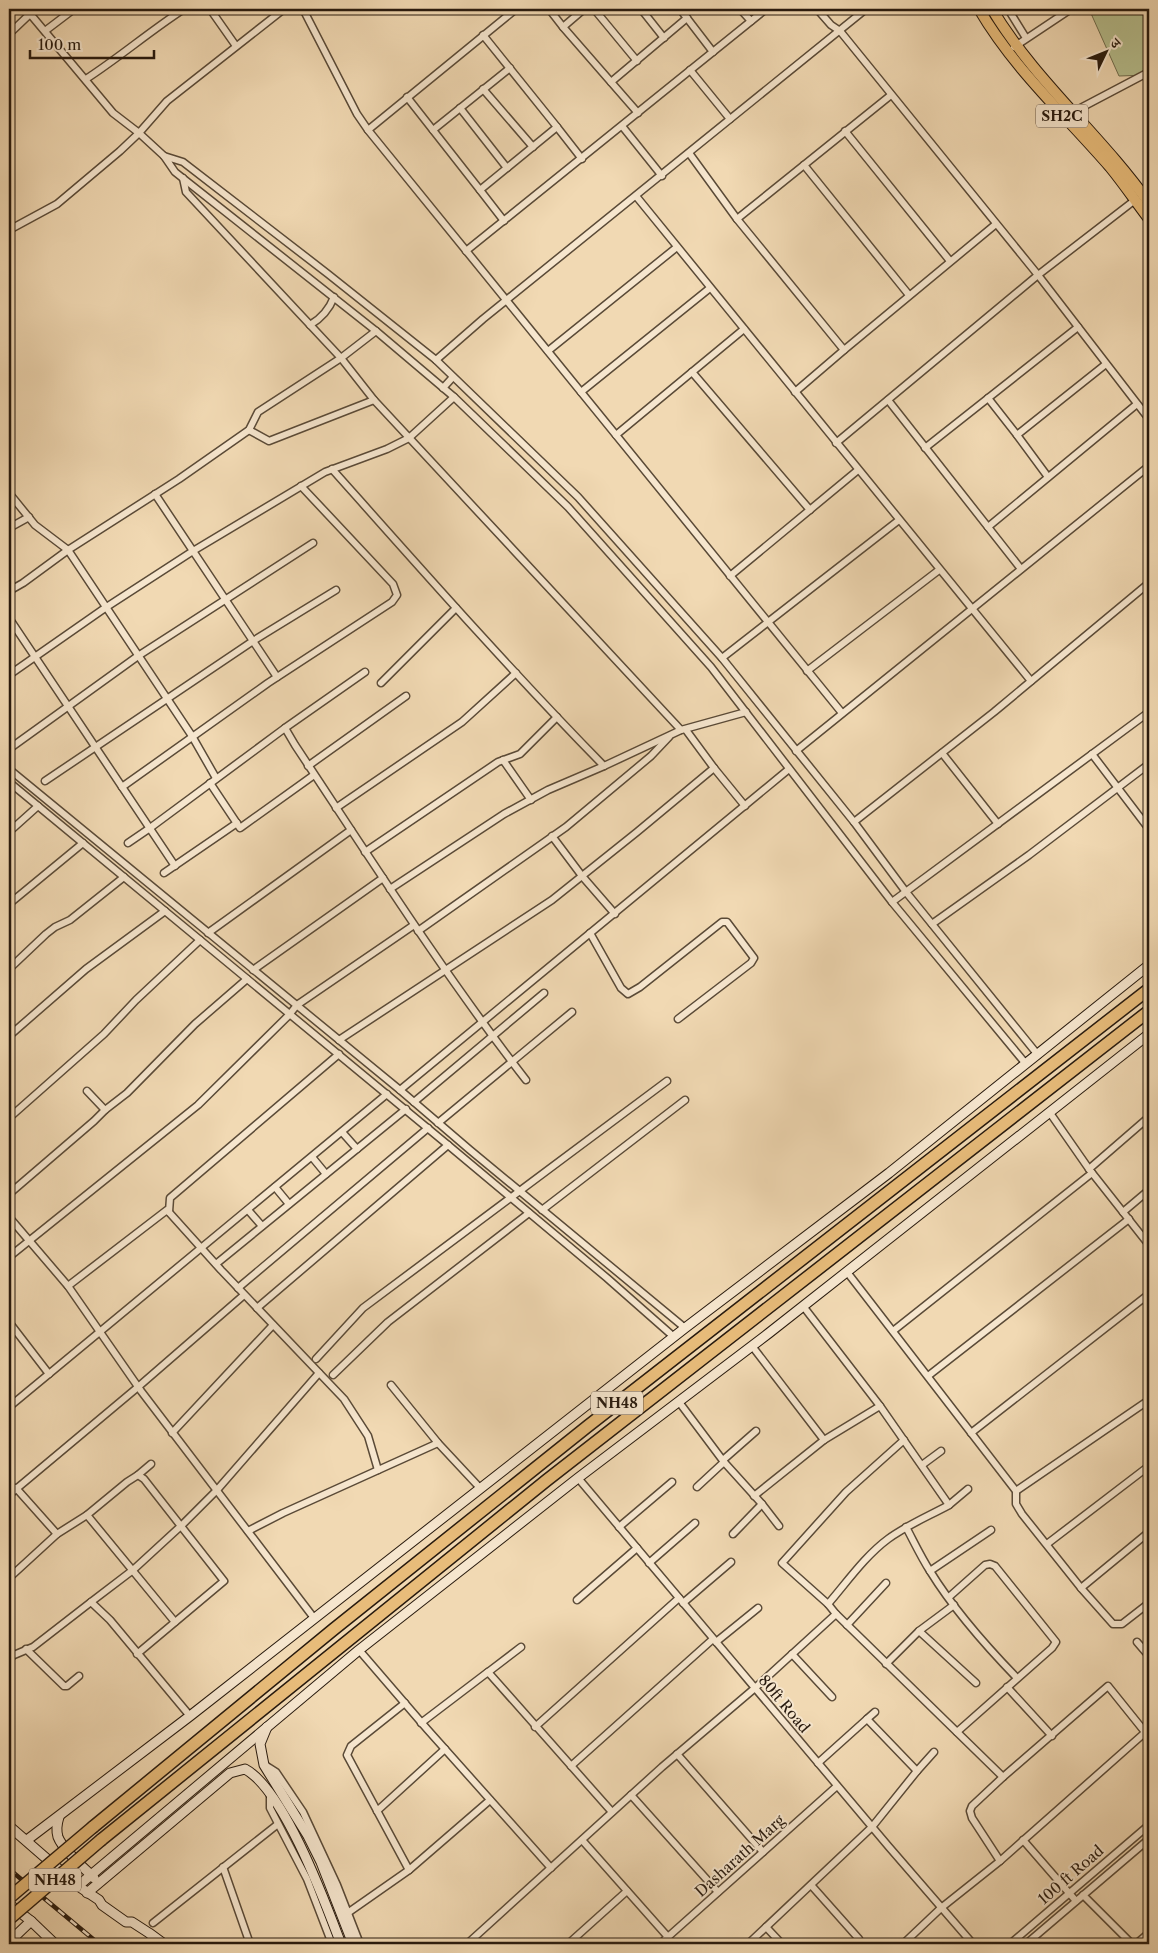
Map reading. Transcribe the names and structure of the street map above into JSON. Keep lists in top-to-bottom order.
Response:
{
  "streets": {
    "highway": ["NH48"],
    "main road": ["SH2C"],
    "street": ["80ft Road", "Dasharath Marg", "100 ft Road"]
  },
  "crossings": [
    ["80ft Road", "Dasharath Marg"]
  ],
  "scale_bar": "100 m",
  "north": "top right"
}
